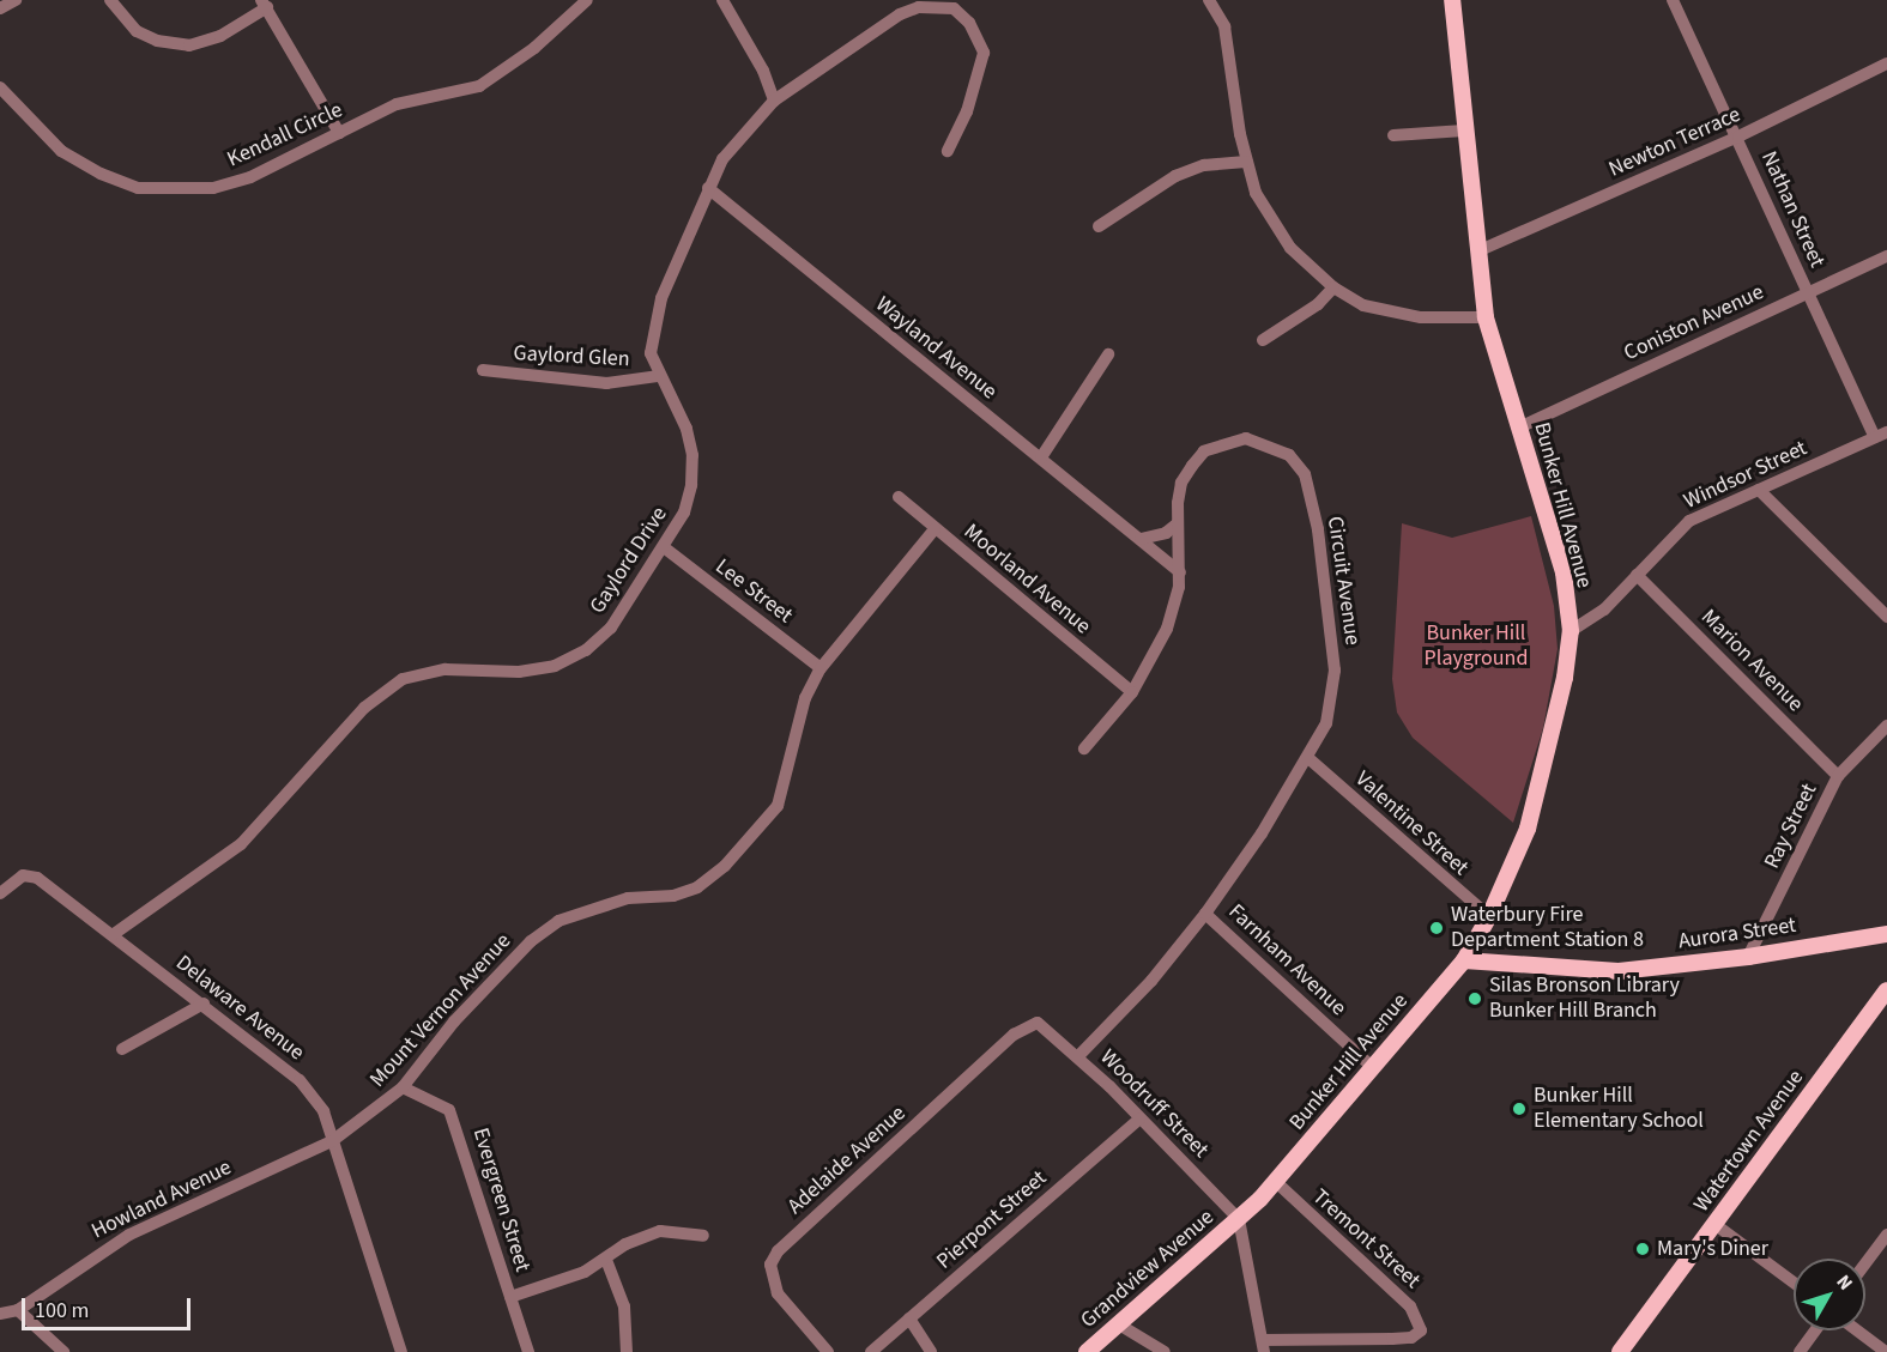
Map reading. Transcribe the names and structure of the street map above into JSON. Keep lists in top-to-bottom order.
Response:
{
  "streets": {
    "main road": [
      "Bunker Hill Avenue",
      "Aurora Street",
      "Watertown Avenue",
      "Grandview Avenue"
    ],
    "street": [
      "Kendall Circle",
      "Newton Terrace",
      "Nathan Street",
      "Coniston Avenue",
      "Wayland Avenue",
      "Gaylord Glen",
      "Windsor Street",
      "Gaylord Drive",
      "Moorland Avenue",
      "Circuit Avenue",
      "Lee Street",
      "Marion Avenue",
      "Valentine Street",
      "Ray Street",
      "Farnham Avenue",
      "Delaware Avenue",
      "Mount Vernon Avenue",
      "Woodruff Street",
      "Adelaide Avenue",
      "Howland Avenue",
      "Evergreen Street",
      "Pierpont Street",
      "Tremont Street"
    ]
  },
  "crossings": [
    ["Newton Terrace", "Nathan Street"],
    ["Newton Terrace", "Bunker Hill Avenue"],
    ["Nathan Street", "Coniston Avenue"],
    ["Nathan Street", "Windsor Street"],
    ["Coniston Avenue", "Bunker Hill Avenue"],
    ["Wayland Avenue", "Gaylord Drive"],
    ["Wayland Avenue", "Circuit Avenue"],
    ["Gaylord Glen", "Gaylord Drive"],
    ["Windsor Street", "Bunker Hill Avenue"],
    ["Windsor Street", "Marion Avenue"],
    ["Bunker Hill Avenue", "Valentine Street"],
    ["Bunker Hill Avenue", "Aurora Street"],
    ["Bunker Hill Avenue", "Farnham Avenue"],
    ["Bunker Hill Avenue", "Woodruff Street"],
    ["Bunker Hill Avenue", "Tremont Street"],
    ["Bunker Hill Avenue", "Grandview Avenue"],
    ["Gaylord Drive", "Lee Street"],
    ["Gaylord Drive", "Delaware Avenue"],
    ["Moorland Avenue", "Circuit Avenue"],
    ["Moorland Avenue", "Mount Vernon Avenue"],
    ["Circuit Avenue", "Valentine Street"],
    ["Circuit Avenue", "Farnham Avenue"],
    ["Circuit Avenue", "Woodruff Street"],
    ["Lee Street", "Mount Vernon Avenue"],
    ["Marion Avenue", "Ray Street"],
    ["Ray Street", "Aurora Street"],
    ["Delaware Avenue", "Mount Vernon Avenue"],
    ["Delaware Avenue", "Howland Avenue"],
    ["Mount Vernon Avenue", "Howland Avenue"],
    ["Mount Vernon Avenue", "Evergreen Street"],
    ["Woodruff Street", "Adelaide Avenue"],
    ["Woodruff Street", "Pierpont Street"],
    ["Woodruff Street", "Grandview Avenue"]
  ],
  "parks": ["Bunker Hill Playground"],
  "places": [
    "Waterbury Fire Department Station 8",
    "Silas Bronson Library Bunker Hill Branch",
    "Bunker Hill Elementary School",
    "Mary's Diner"
  ],
  "scale_bar": "100 m",
  "north": "top right"
}
